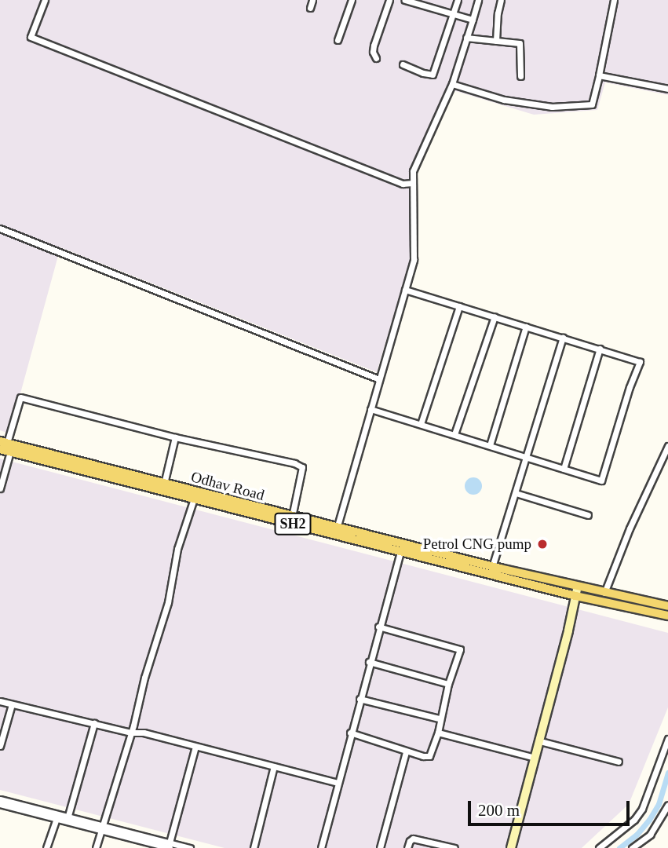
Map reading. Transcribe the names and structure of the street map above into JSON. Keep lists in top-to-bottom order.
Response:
{
  "streets": {
    "main road": ["Odhav Road", "SH2"]
  },
  "places": ["Petrol CNG pump"],
  "scale_bar": "200 m"
}
